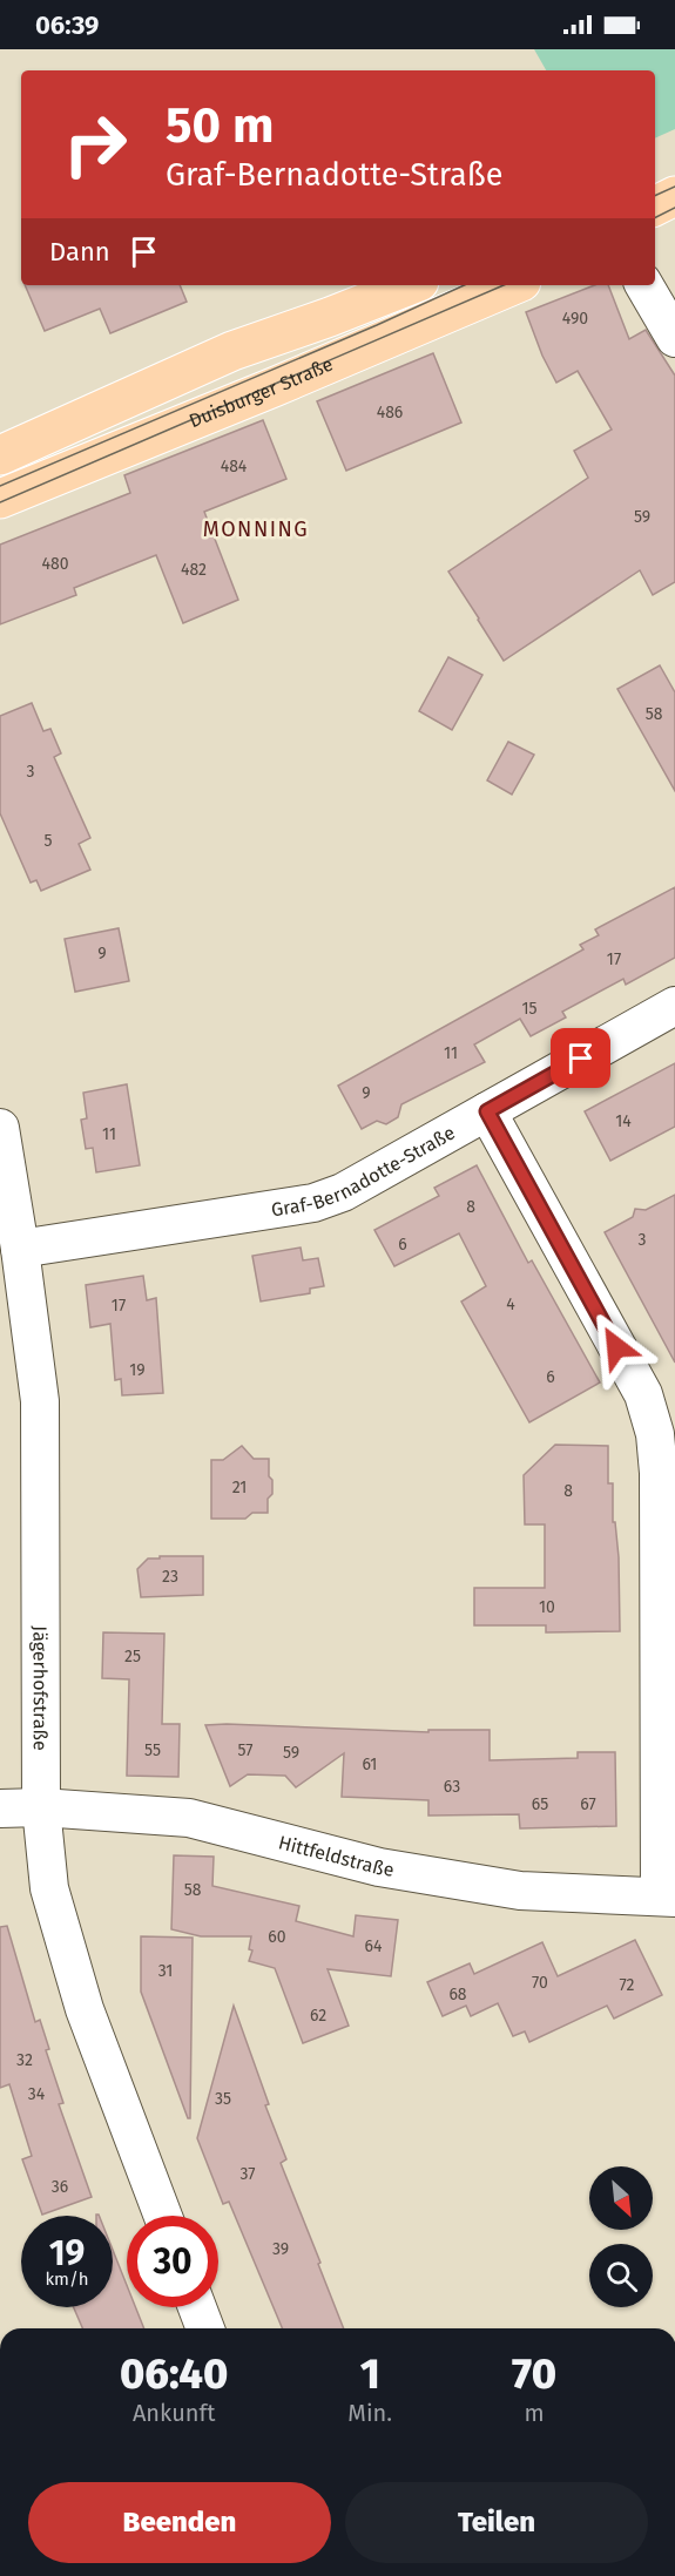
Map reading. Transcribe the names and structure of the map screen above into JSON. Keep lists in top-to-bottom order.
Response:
{
  "streets": {
    "main road": ["Duisburger Straße"],
    "street": ["Graf-Bernadotte-Straße", "Jägerhofstraße", "Hittfeldstraße"]
  },
  "crossings": [
    ["Graf-Bernadotte-Straße", "Jägerhofstraße"],
    ["Jägerhofstraße", "Hittfeldstraße"]
  ],
  "districts": ["MONNING"],
  "house_numbers": [
    "490",
    "486",
    "484",
    "59",
    "480",
    "482",
    "58",
    "3",
    "5",
    "9",
    "17",
    "15",
    "11",
    "9",
    "14",
    "11",
    "8",
    "3",
    "6",
    "4",
    "17",
    "19",
    "6",
    "21",
    "8",
    "23",
    "10",
    "25",
    "55",
    "57",
    "59",
    "61",
    "63",
    "65",
    "67",
    "58",
    "60",
    "64",
    "31",
    "70",
    "72",
    "68",
    "62",
    "32",
    "34",
    "35",
    "37",
    "36",
    "39"
  ],
  "north": "bottom right",
  "page": {
    "status": "06:39",
    "turn": ["50 m", "Graf-Bernadotte-Straße"],
    "then": "Dann",
    "speed": "19 km/h",
    "limit": "30",
    "eta": [
      "06:40",
      "Ankunft",
      "1",
      "Min.",
      "70",
      "m"
    ],
    "buttons": ["Beenden", "Teilen"]
  }
}
